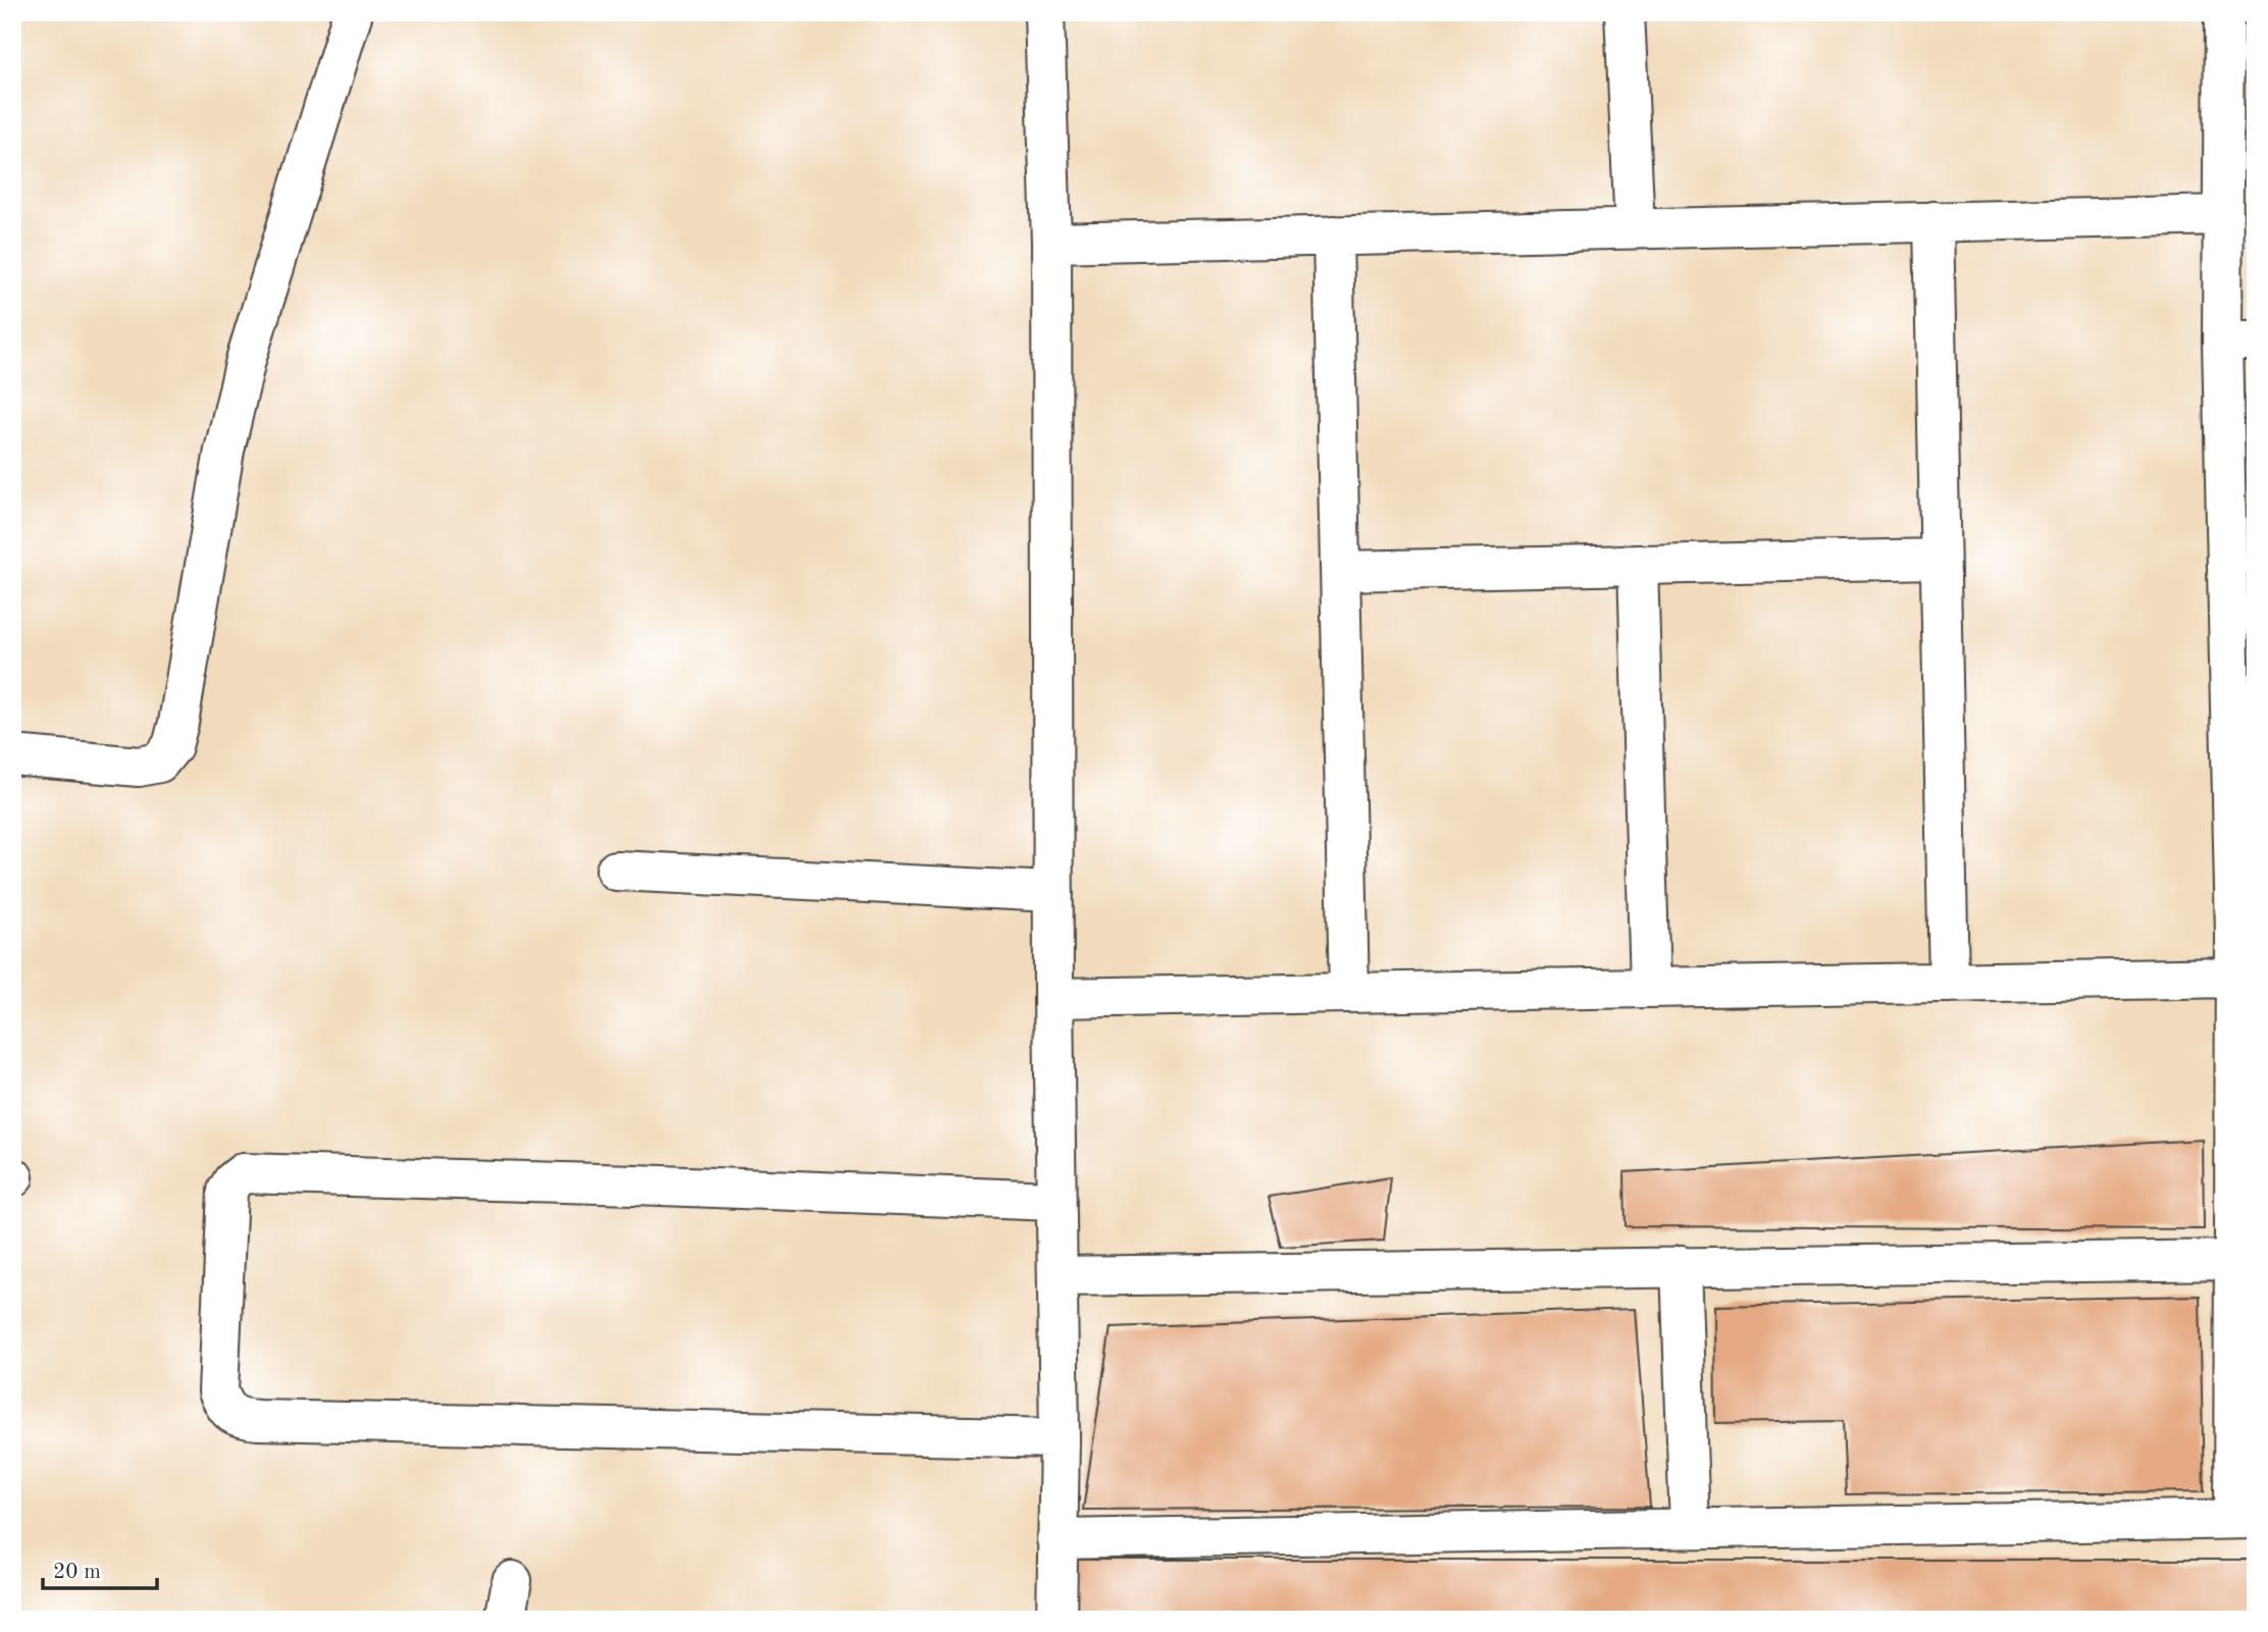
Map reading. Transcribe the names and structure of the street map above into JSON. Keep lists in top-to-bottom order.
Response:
{
  "scale_bar": "20 m"
}
